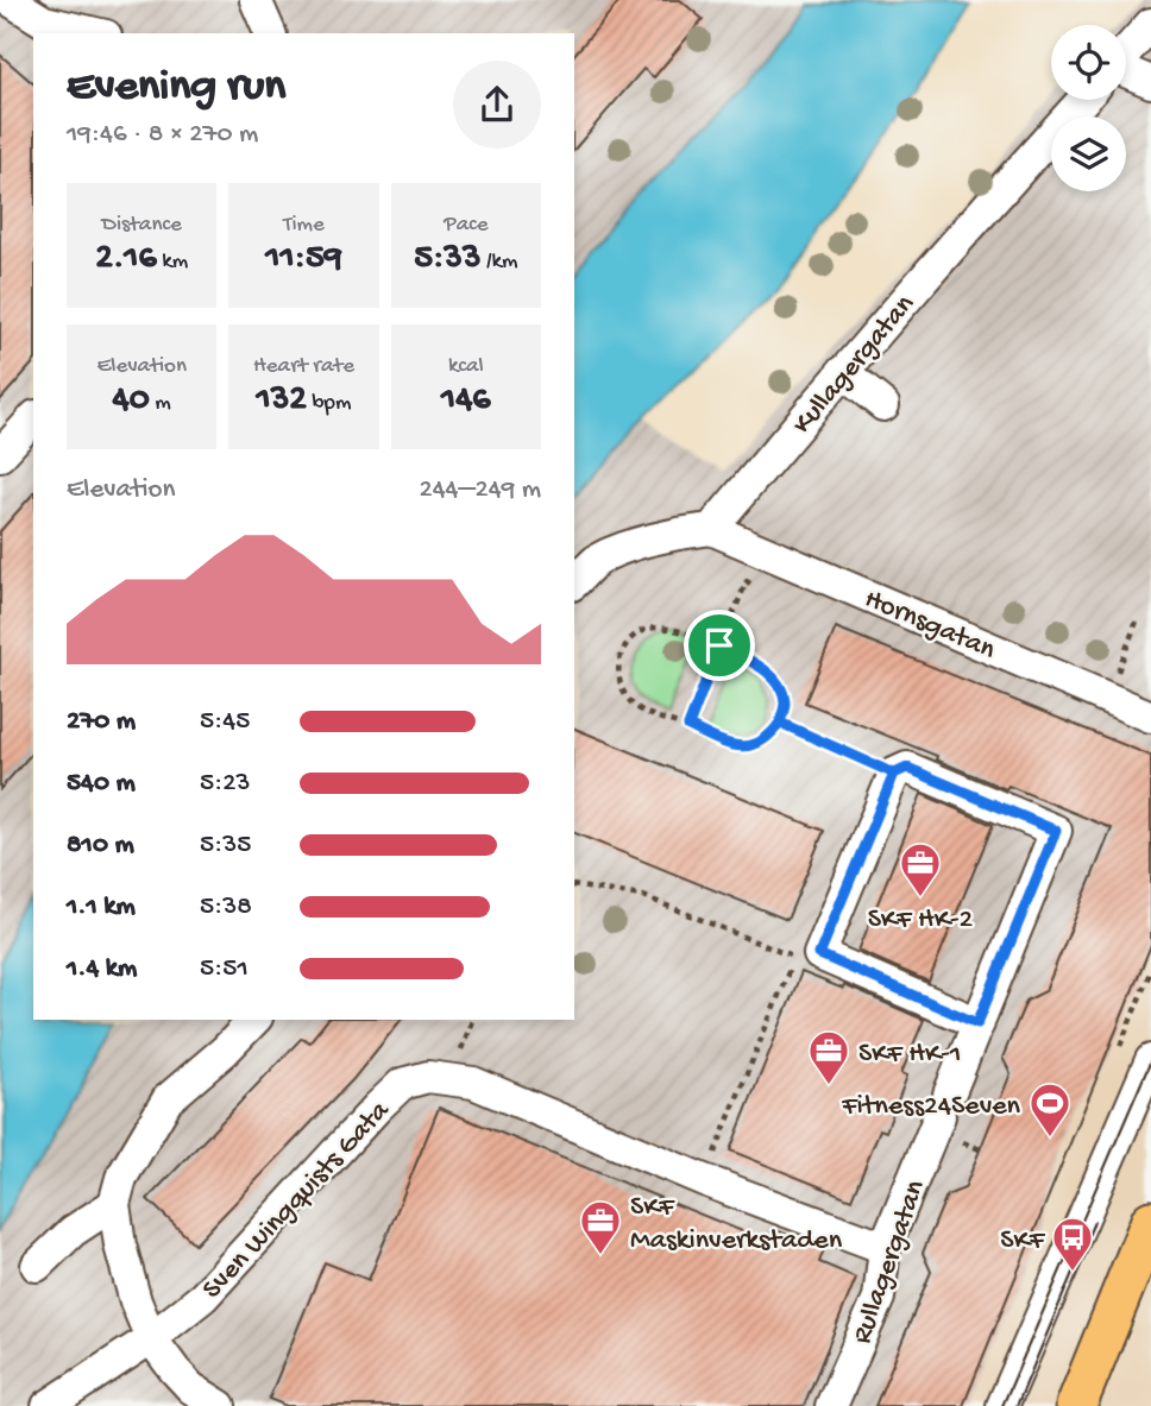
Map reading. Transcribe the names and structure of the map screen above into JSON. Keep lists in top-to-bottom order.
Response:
{
  "streets": {
    "street": [
      "Kullagergatan",
      "Hornsgatan",
      "Sven Wingquists Gata",
      "Rullagergatan"
    ]
  },
  "crossings": [
    ["Kullagergatan", "Hornsgatan"],
    ["Sven Wingquists Gata", "Rullagergatan"]
  ],
  "places": {
    "office": ["SKF HK-2", "SKF HK-1", "SKF Maskinverkstaden"],
    "sports": ["Fitness24Seven"],
    "bus stop": ["SKF"]
  },
  "page": {
    "heading": ["Evening run", "19:46 · 8 × 270 m"],
    "stats": [
      ["Distance", "2.16 km"],
      ["Time", "11:59"],
      ["Pace", "5:33 /km"],
      ["Elevation", "40 m"],
      ["Heart rate", "132 bpm"],
      ["kcal", "146"]
    ],
    "chart": ["Elevation", "244–249 m"],
    "list": [
      {
        "name": "270 m",
        "note": "5:45"
      },
      {
        "name": "540 m",
        "note": "5:23"
      },
      {
        "name": "810 m",
        "note": "5:35"
      },
      {
        "name": "1.1 km",
        "note": "5:38"
      },
      {
        "name": "1.4 km",
        "note": "5:51"
      }
    ]
  }
}
